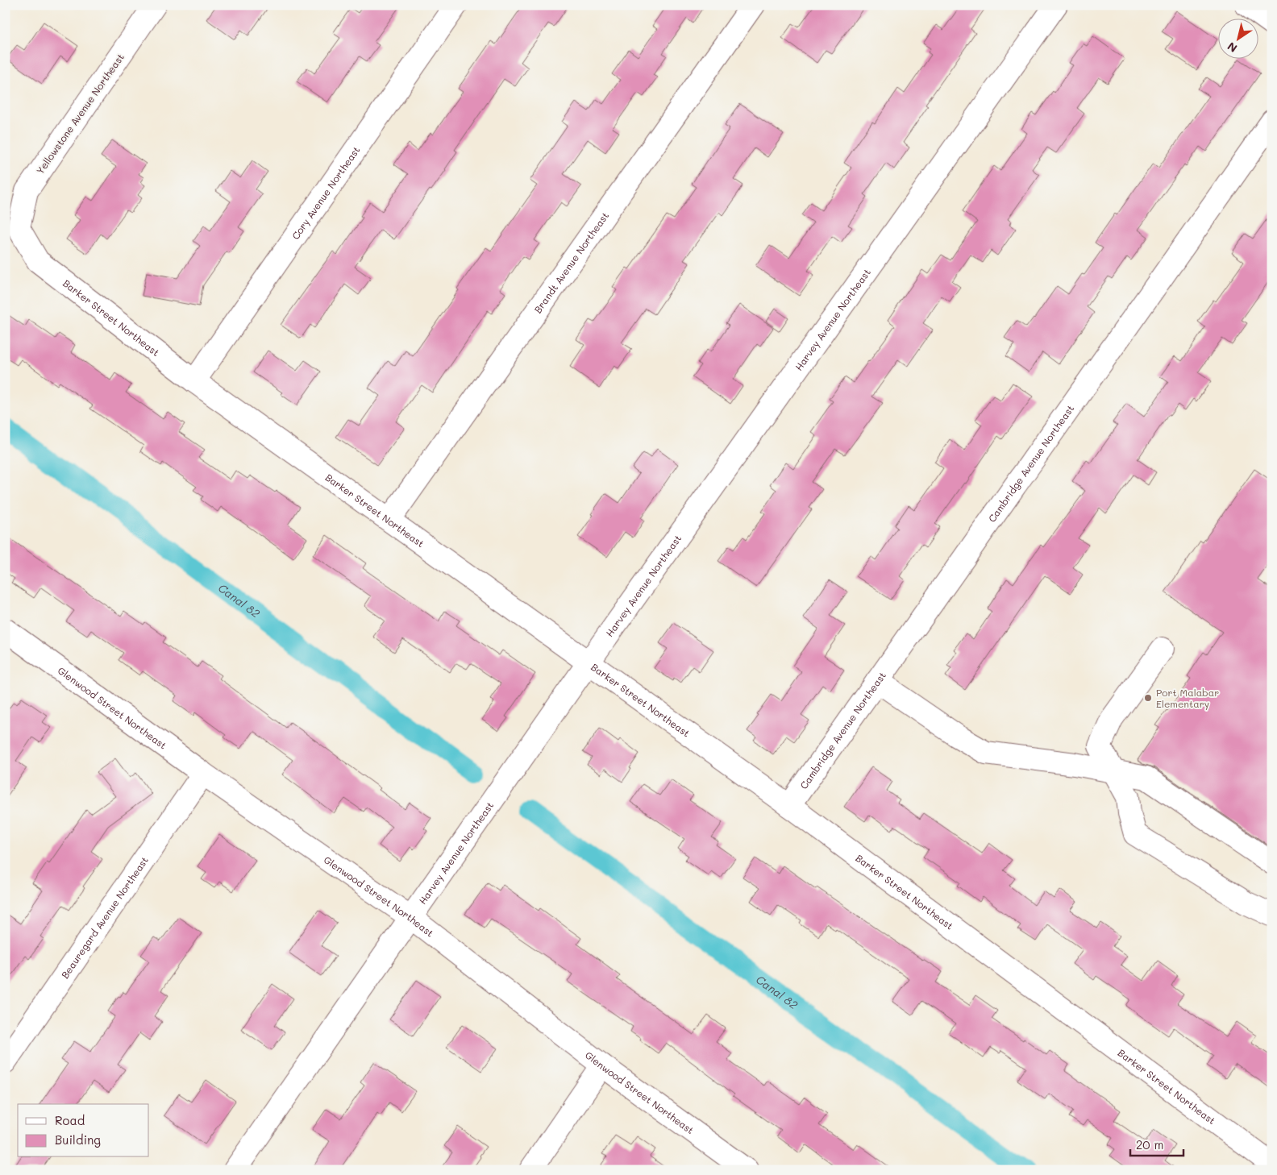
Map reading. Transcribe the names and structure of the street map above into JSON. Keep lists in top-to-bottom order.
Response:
{
  "streets": {
    "street": [
      "Yellowstone Avenue Northeast",
      "Cory Avenue Northeast",
      "Brandt Avenue Northeast",
      "Barker Street Northeast",
      "Harvey Avenue Northeast",
      "Cambridge Avenue Northeast",
      "Glenwood Street Northeast",
      "Beauregard Avenue Northeast"
    ]
  },
  "crossings": [
    ["Yellowstone Avenue Northeast", "Barker Street Northeast"],
    ["Cory Avenue Northeast", "Barker Street Northeast"],
    ["Brandt Avenue Northeast", "Barker Street Northeast"],
    ["Barker Street Northeast", "Harvey Avenue Northeast"],
    ["Barker Street Northeast", "Cambridge Avenue Northeast"],
    ["Harvey Avenue Northeast", "Glenwood Street Northeast"],
    ["Glenwood Street Northeast", "Beauregard Avenue Northeast"]
  ],
  "water": ["Canal 82"],
  "places": ["Port Malabar Elementary"],
  "legend": ["Road", "Building"],
  "scale_bar": "20 m",
  "north": "bottom left"
}
